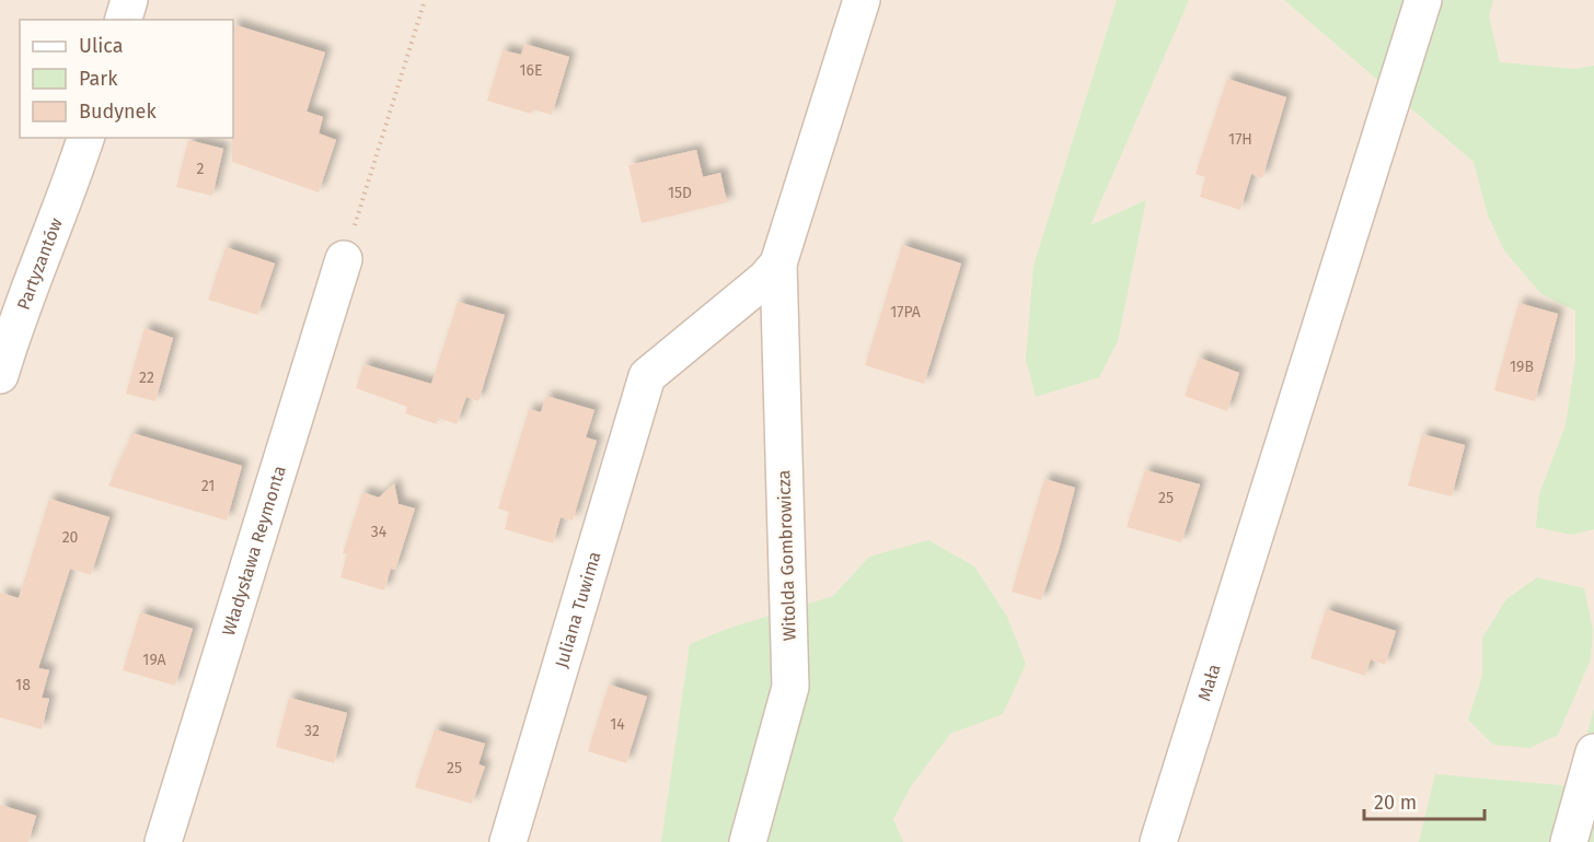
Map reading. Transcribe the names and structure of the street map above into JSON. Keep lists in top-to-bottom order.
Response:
{
  "streets": {
    "street": [
      "Partyzantów",
      "Władysława Reymonta",
      "Witolda Gombrowicza",
      "Juliana Tuwima",
      "Mała"
    ]
  },
  "crossings": [
    ["Witolda Gombrowicza", "Juliana Tuwima"]
  ],
  "house_numbers": [
    "16E",
    "17H",
    "2",
    "15D",
    "17PA",
    "19B",
    "22",
    "21",
    "25",
    "34",
    "20",
    "19A",
    "18",
    "14",
    "32",
    "25"
  ],
  "legend": ["Ulica", "Park", "Budynek"],
  "scale_bar": "20 m"
}
